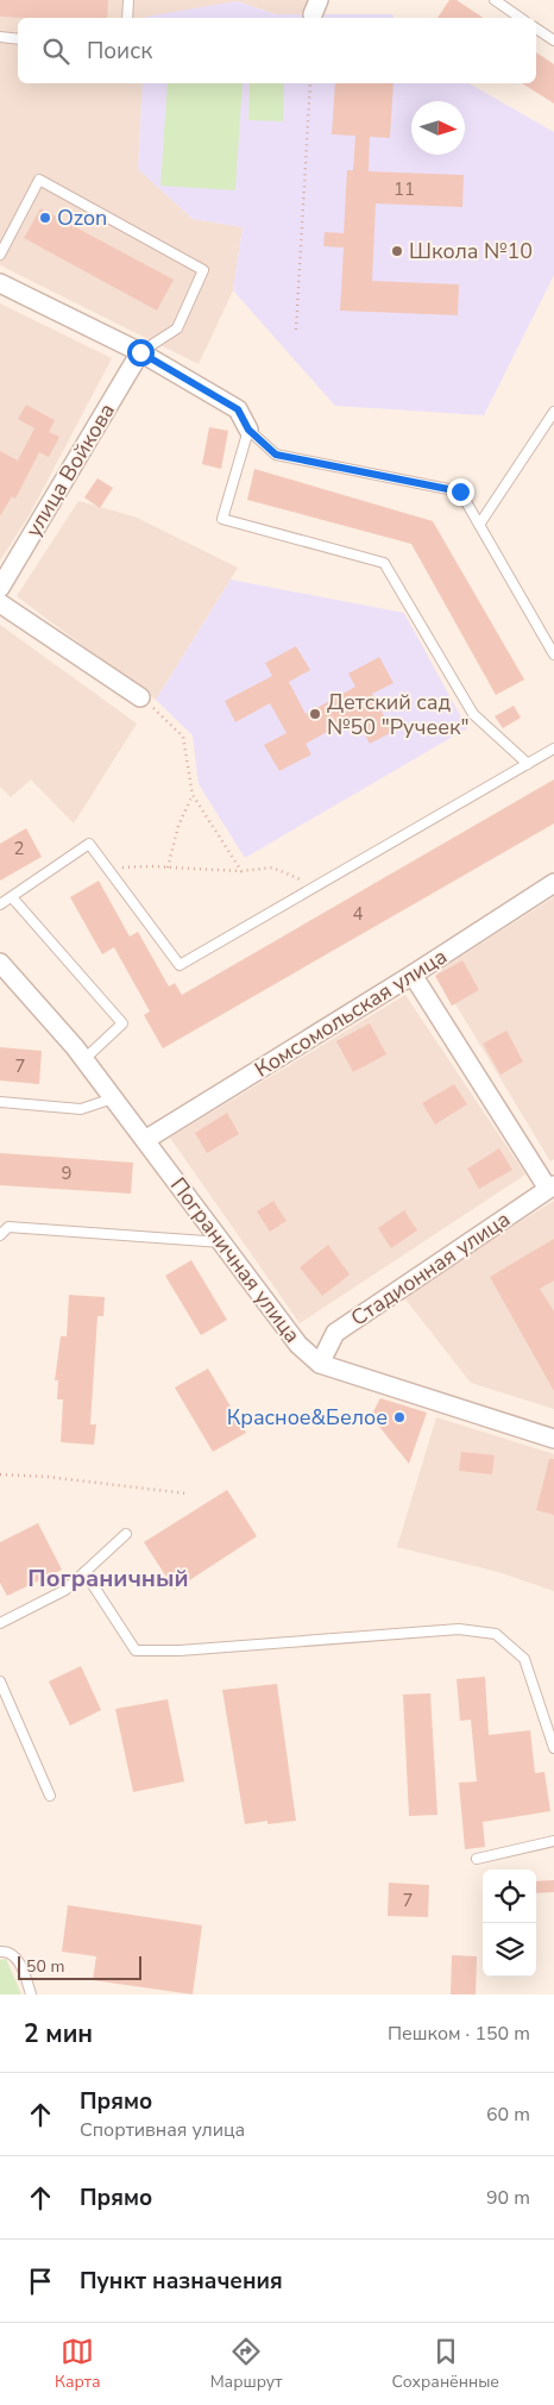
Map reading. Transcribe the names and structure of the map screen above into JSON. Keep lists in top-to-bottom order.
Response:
{
  "streets": {
    "street": [
      "улица Войкова",
      "Комсомольская улица",
      "Пограничная улица",
      "Стадионная улица"
    ]
  },
  "crossings": [
    ["Комсомольская улица", "Пограничная улица"],
    ["Пограничная улица", "Стадионная улица"]
  ],
  "districts": ["Пограничный"],
  "places": [
    "Ozon",
    "Школа №10",
    "Детский сад №50 \"Ручеек\"",
    "Красное&Белое"
  ],
  "house_numbers": [
    "11",
    "2",
    "4",
    "7",
    "9",
    "7"
  ],
  "scale_bar": "50 m",
  "north": "right",
  "page": {
    "search": "Поиск",
    "scale": "50 m",
    "heading": ["2 мин", "Пешком · 150 m"],
    "list": [
      ["Прямо", "Спортивная улица", "60 m"],
      ["Прямо", "90 m"],
      "Пункт назначения"
    ],
    "nav": ["Карта", "Маршрут", "Сохранённые"]
  }
}
